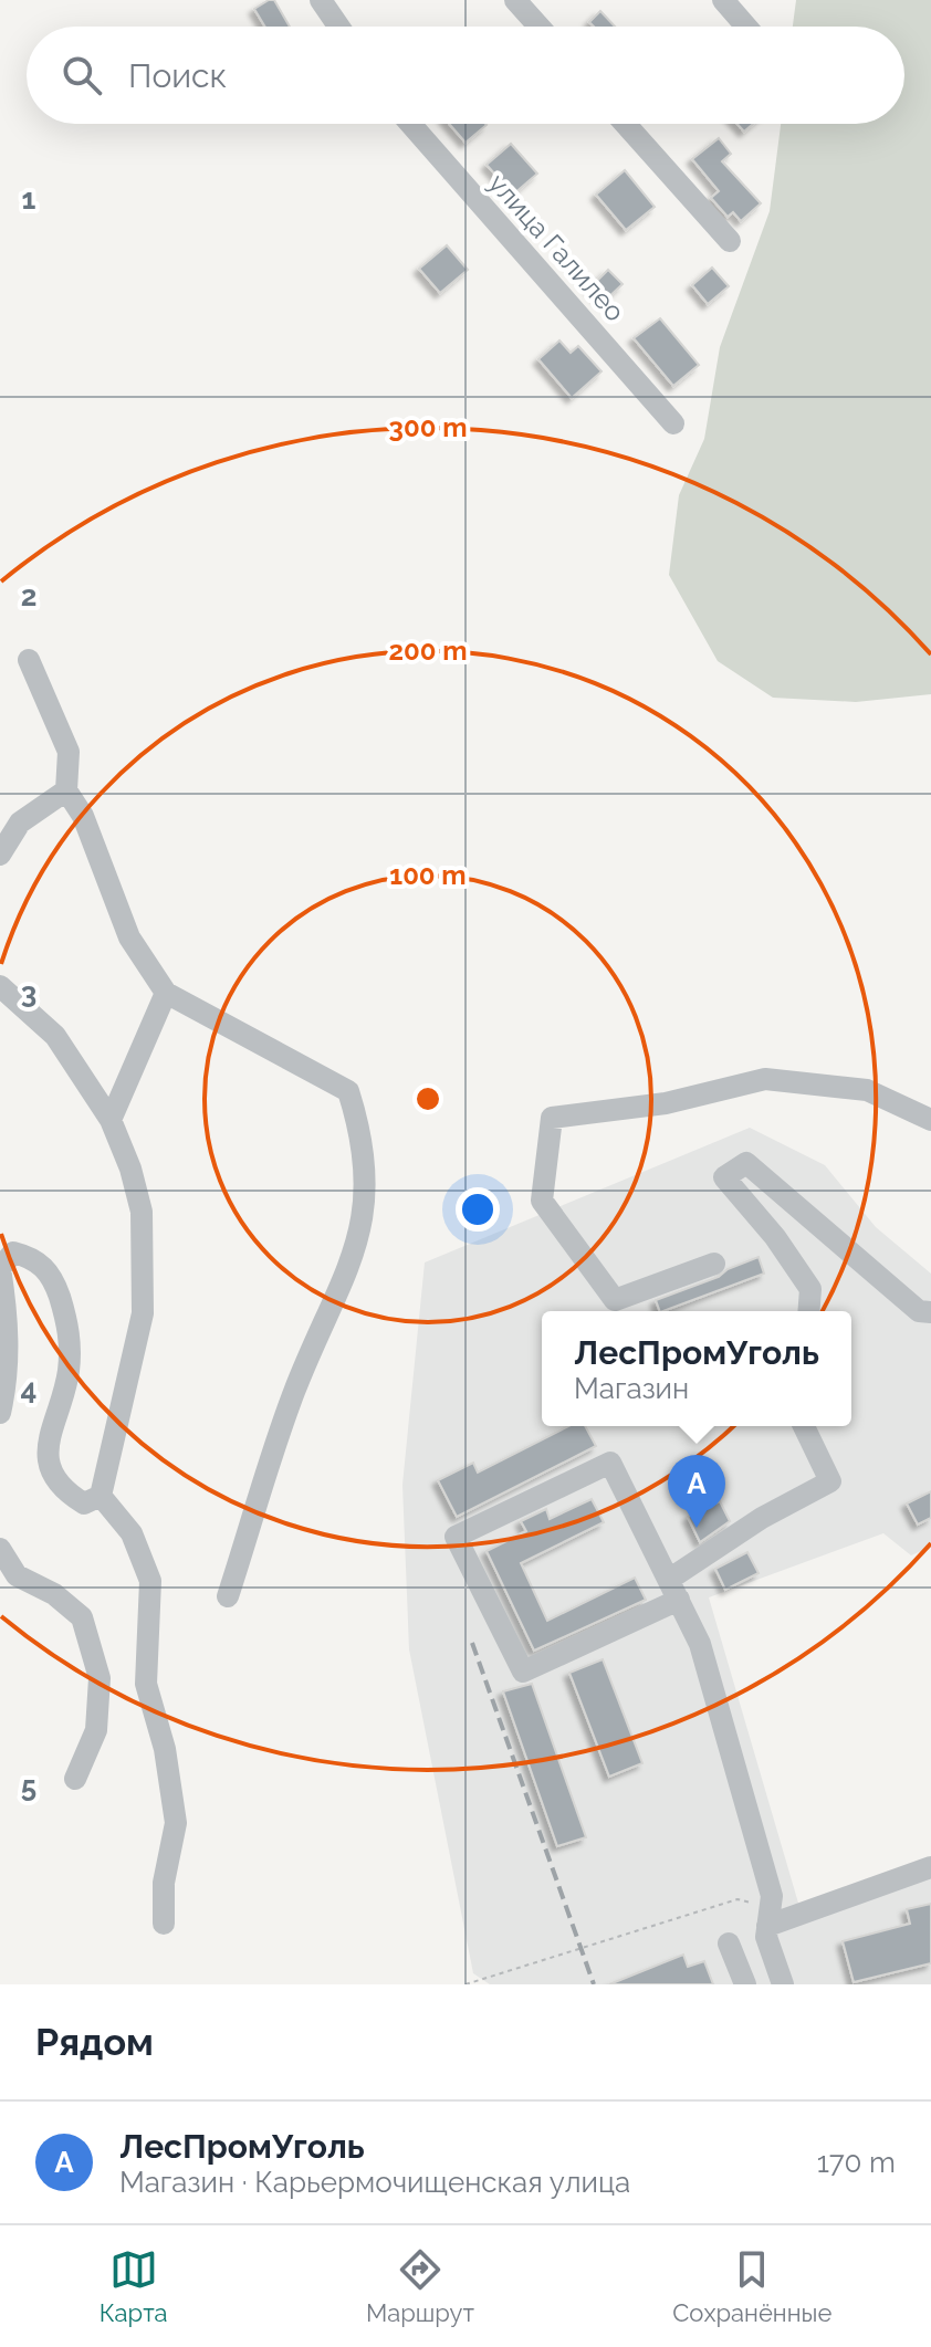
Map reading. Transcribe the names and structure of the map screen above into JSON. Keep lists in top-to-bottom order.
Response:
{
  "streets": {
    "street": ["улица Галилео"]
  },
  "page": {
    "search": "Поиск",
    "popup": ["ЛесПромУголь", "Магазин"],
    "pins": "A",
    "heading": "Рядом",
    "list": [
      {
        "mark": "A",
        "name": "ЛесПромУголь",
        "note": "Магазин · Карьермочищенская улица",
        "value": "170 m"
      }
    ],
    "nav": ["Карта", "Маршрут", "Сохранённые"]
  },
  "grid": {
    "rows": [
      "1",
      "2",
      "3",
      "4",
      "5"
    ]
  },
  "rings": ["300 m", "200 m", "100 m"]
}
